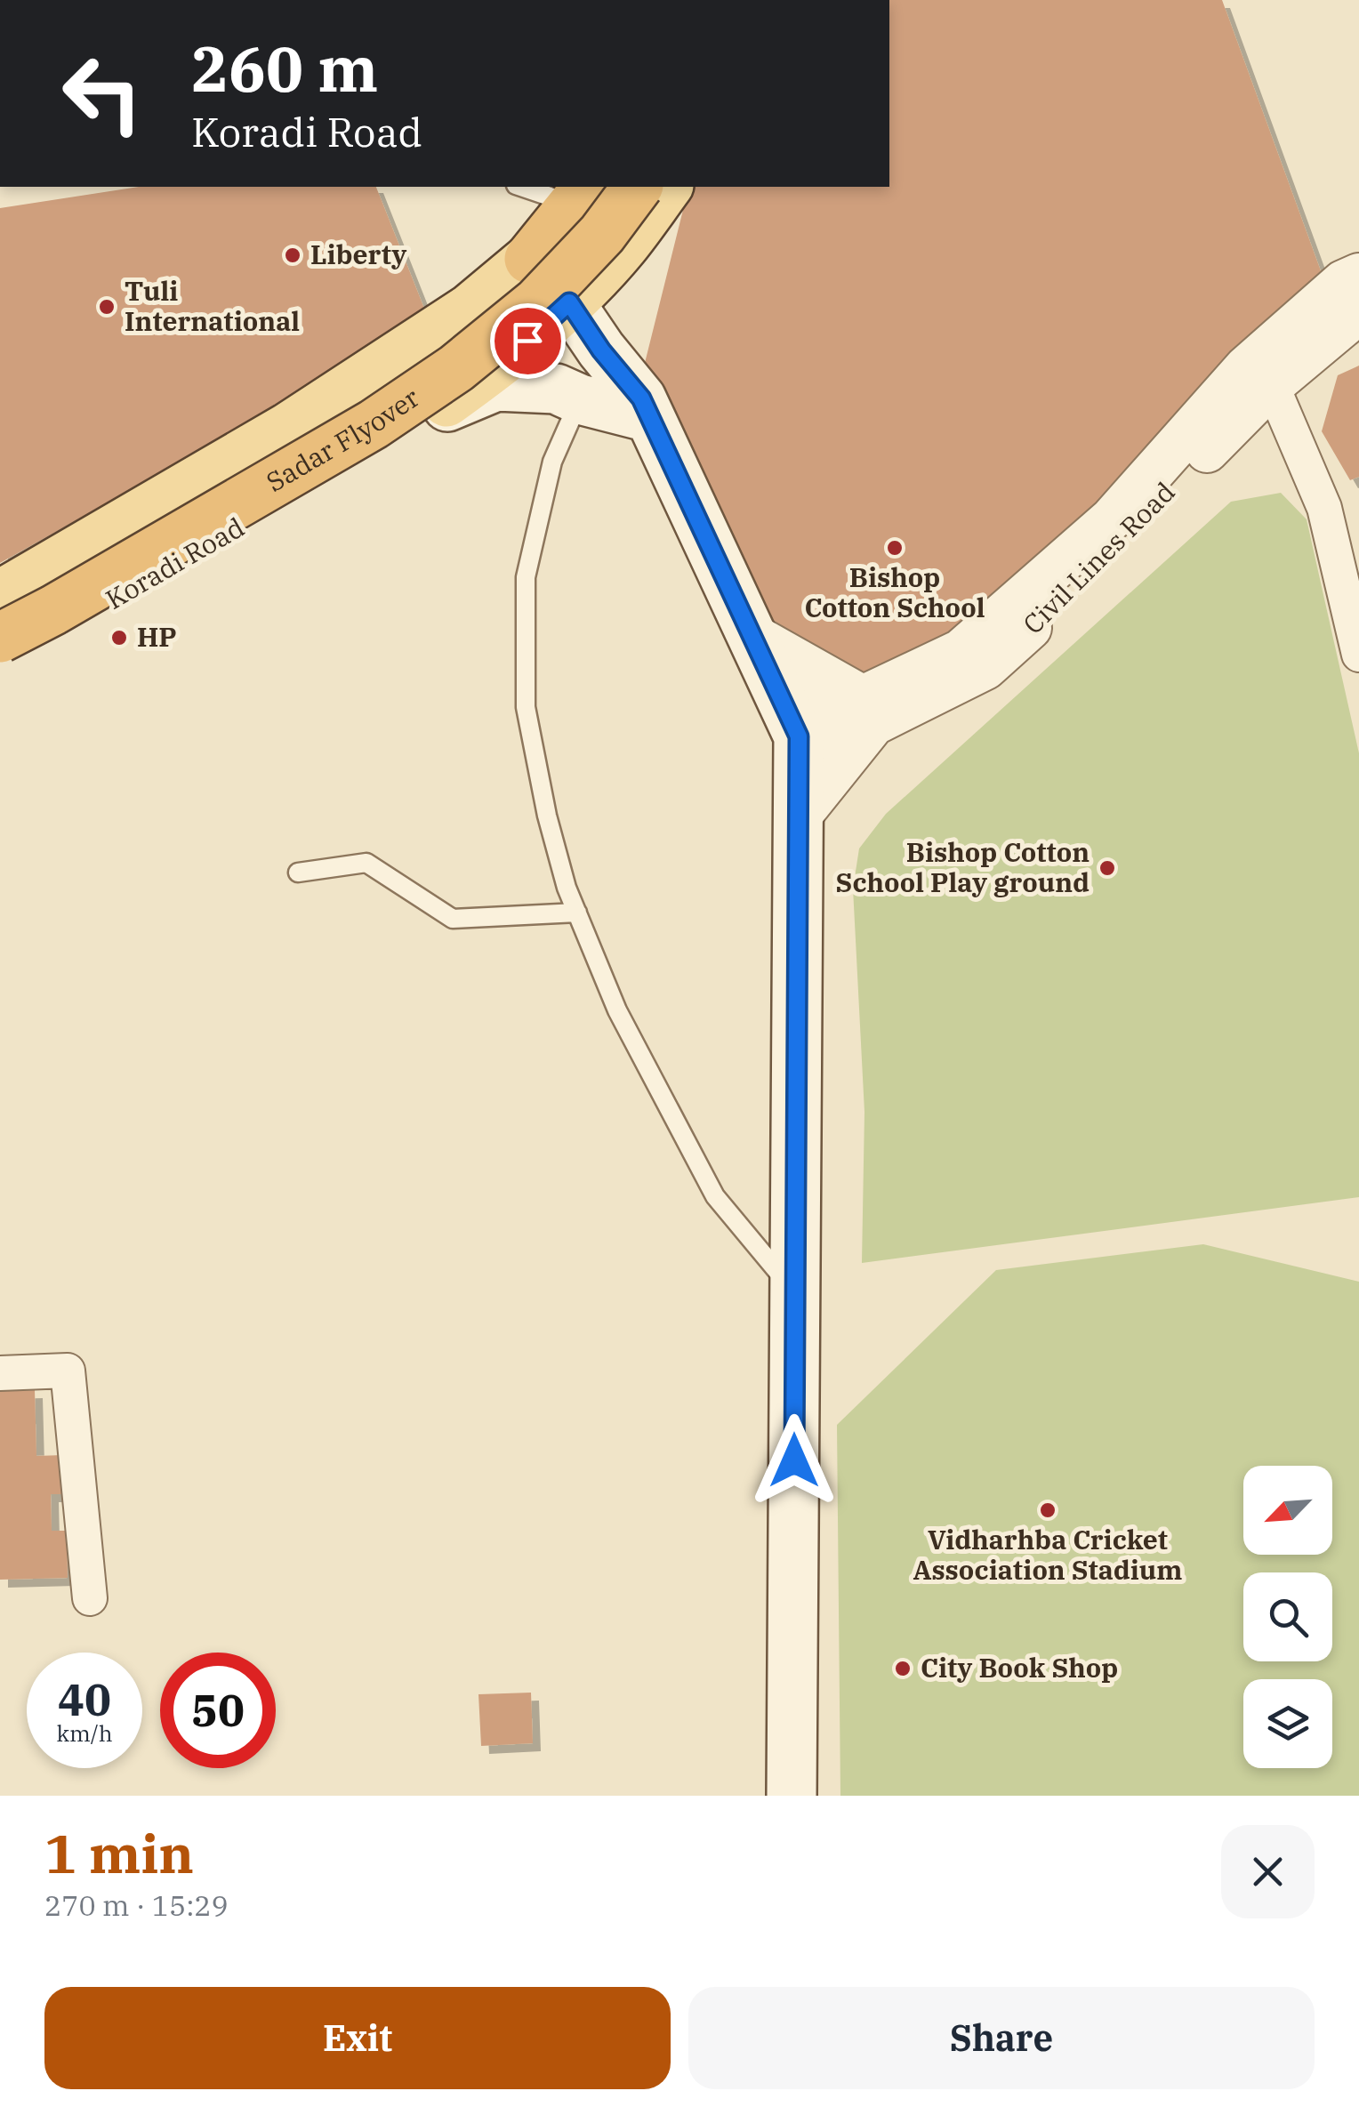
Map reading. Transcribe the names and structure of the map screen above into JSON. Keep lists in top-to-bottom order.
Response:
{
  "streets": {
    "highway": ["Sadar Flyover"],
    "main road": ["Koradi Road"],
    "street": ["Civil Lines Road"]
  },
  "places": [
    "Liberty",
    "Tuli International",
    "Bishop Cotton School",
    "HP",
    "Bishop Cotton School Play ground",
    "Vidharhba Cricket Association Stadium",
    "City Book Shop"
  ],
  "north": "bottom left",
  "page": {
    "turn": ["260 m", "Koradi Road"],
    "speed": "40 km/h",
    "limit": "50",
    "heading": ["1 min", "270 m · 15:29"],
    "buttons": ["Exit", "Share"]
  }
}
